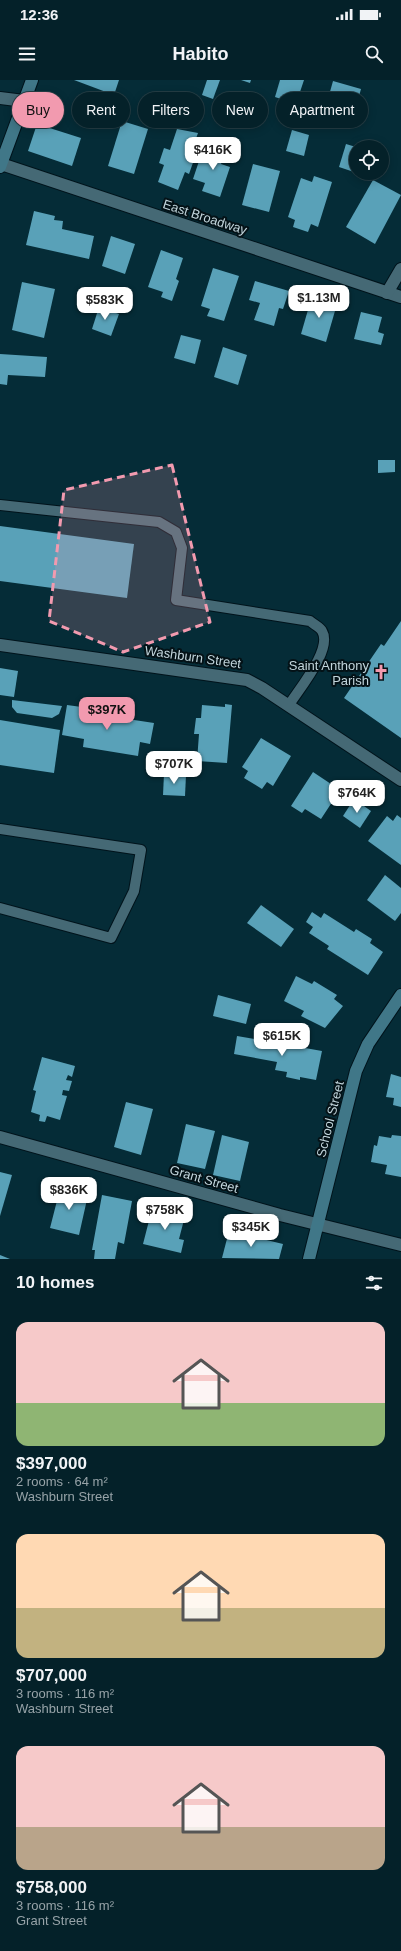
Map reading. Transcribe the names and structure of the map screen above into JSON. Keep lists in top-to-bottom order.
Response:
{
  "streets": {
    "street": [
      "East Broadway",
      "Washburn Street",
      "School Street",
      "Grant Street"
    ]
  },
  "crossings": [
    ["School Street", "Grant Street"]
  ],
  "places": {
    "church": ["Saint Anthony Parish"]
  },
  "page": {
    "status": "12:36",
    "header": "Habito",
    "chip": [
      "Buy",
      "Rent",
      "Filters",
      "New",
      "Apartment"
    ],
    "price": [
      "$416K",
      "$1.13M",
      "$583K",
      "$397K",
      "$707K",
      "$764K",
      "$615K",
      "$836K",
      "$758K",
      "$345K"
    ],
    "heading": "10 homes",
    "list": [
      {
        "name": "$397,000",
        "note": "2 rooms · 64 m² · Washburn Street"
      },
      {
        "name": "$707,000",
        "note": "3 rooms · 116 m² · Washburn Street"
      },
      {
        "name": "$758,000",
        "note": "3 rooms · 116 m² · Grant Street"
      }
    ]
  }
}
